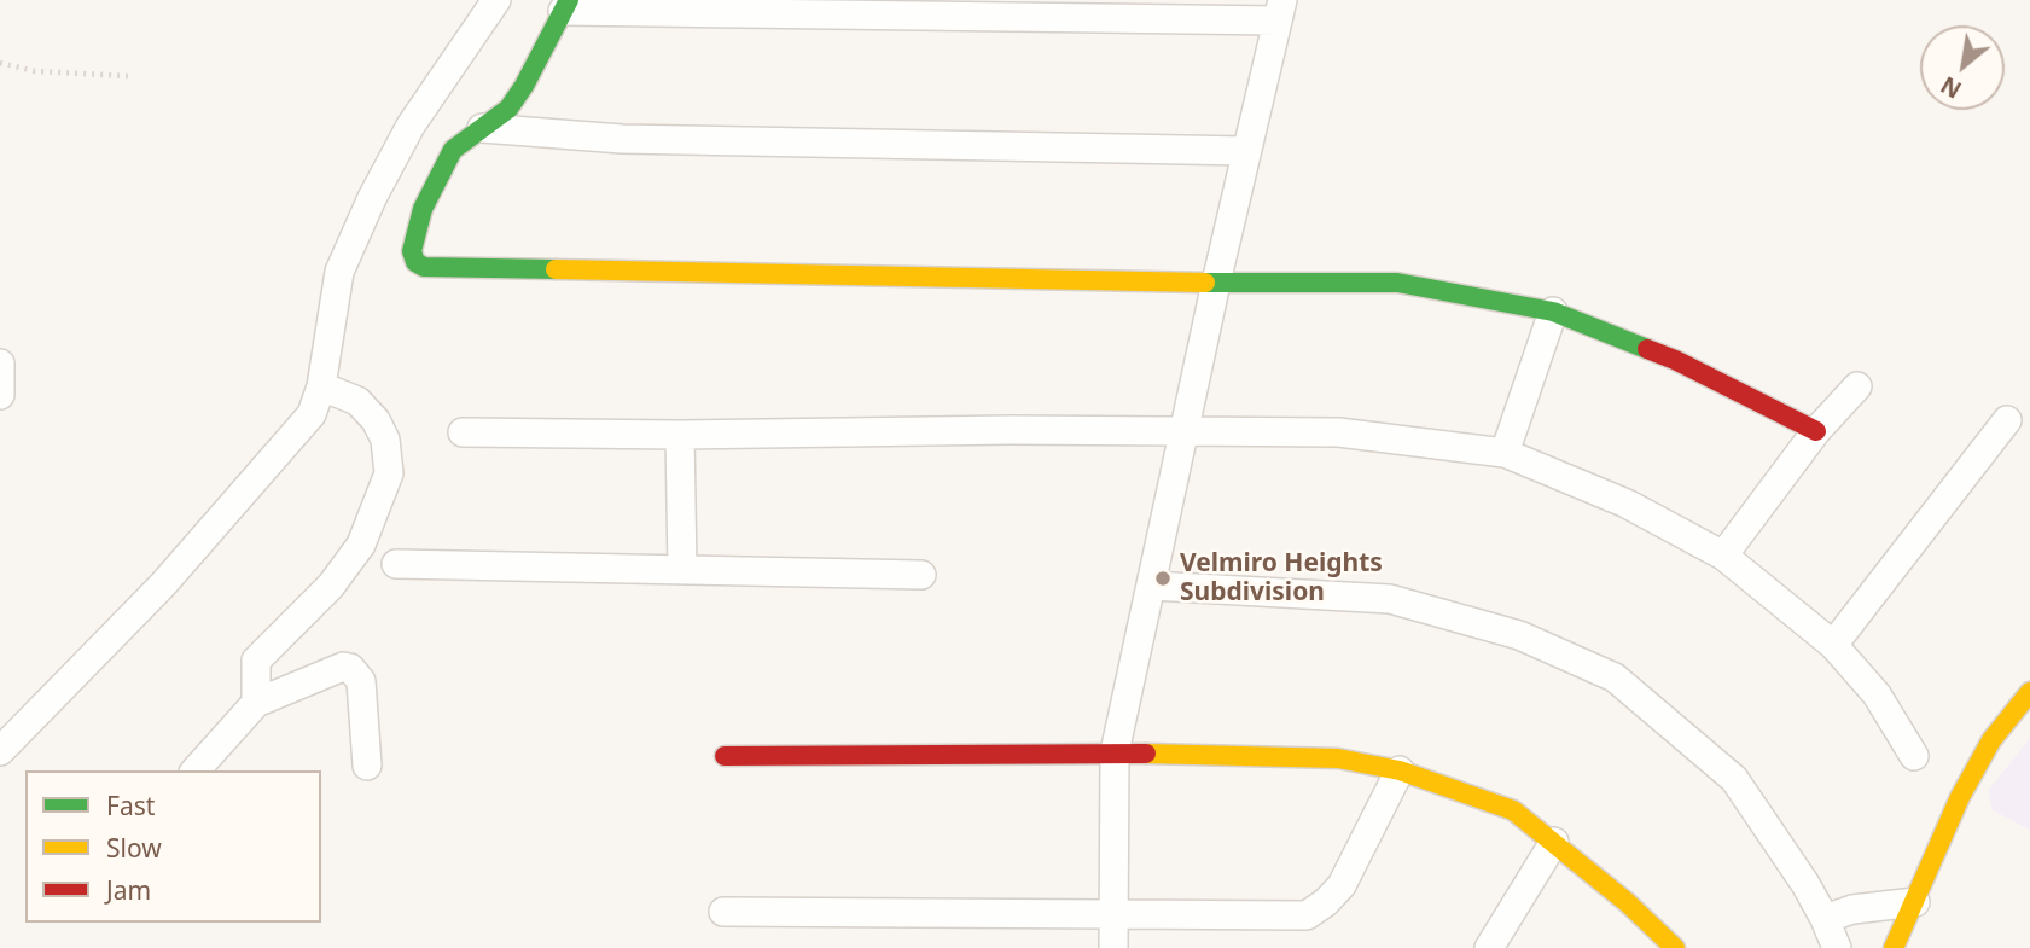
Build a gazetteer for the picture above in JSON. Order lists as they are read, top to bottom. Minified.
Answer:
{"places":["Velmiro Heights Subdivision"],"legend":["Fast","Slow","Jam"],"north":"bottom left"}
